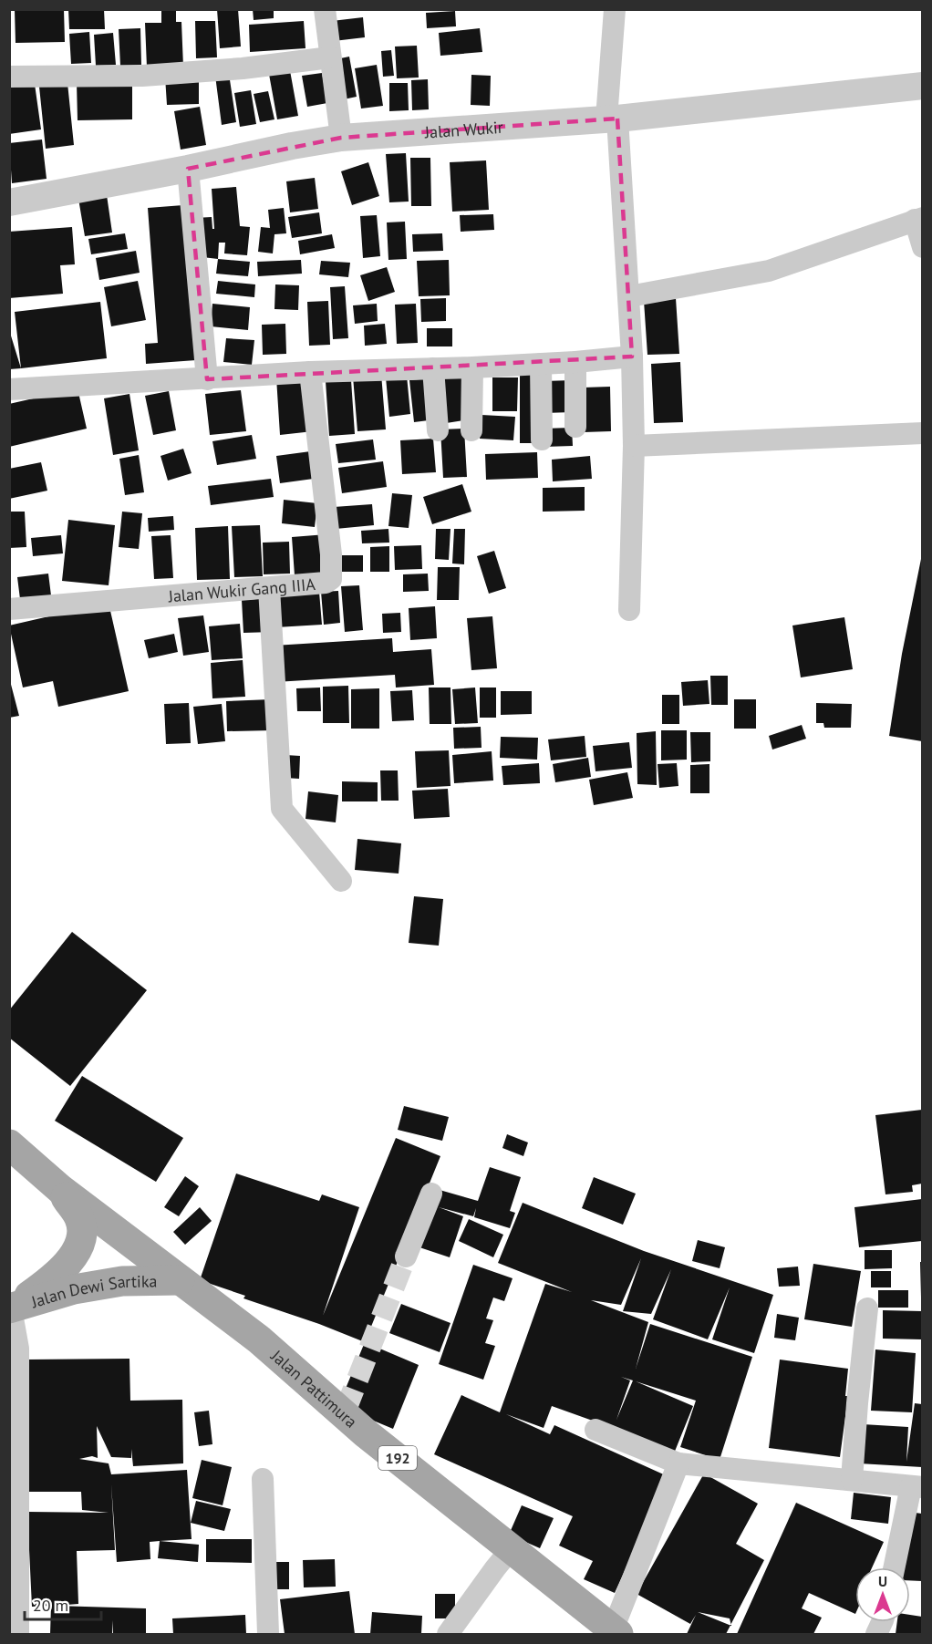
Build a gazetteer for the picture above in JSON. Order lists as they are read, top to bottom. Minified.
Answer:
{"streets":{"main road":["Jalan Dewi Sartika","Jalan Pattimura","192"],"street":["Jalan Wukir","Jalan Wukir Gang IIIA"]},"crossings":[["Jalan Dewi Sartika","Jalan Pattimura"]],"scale_bar":"20 m","north":"top"}
